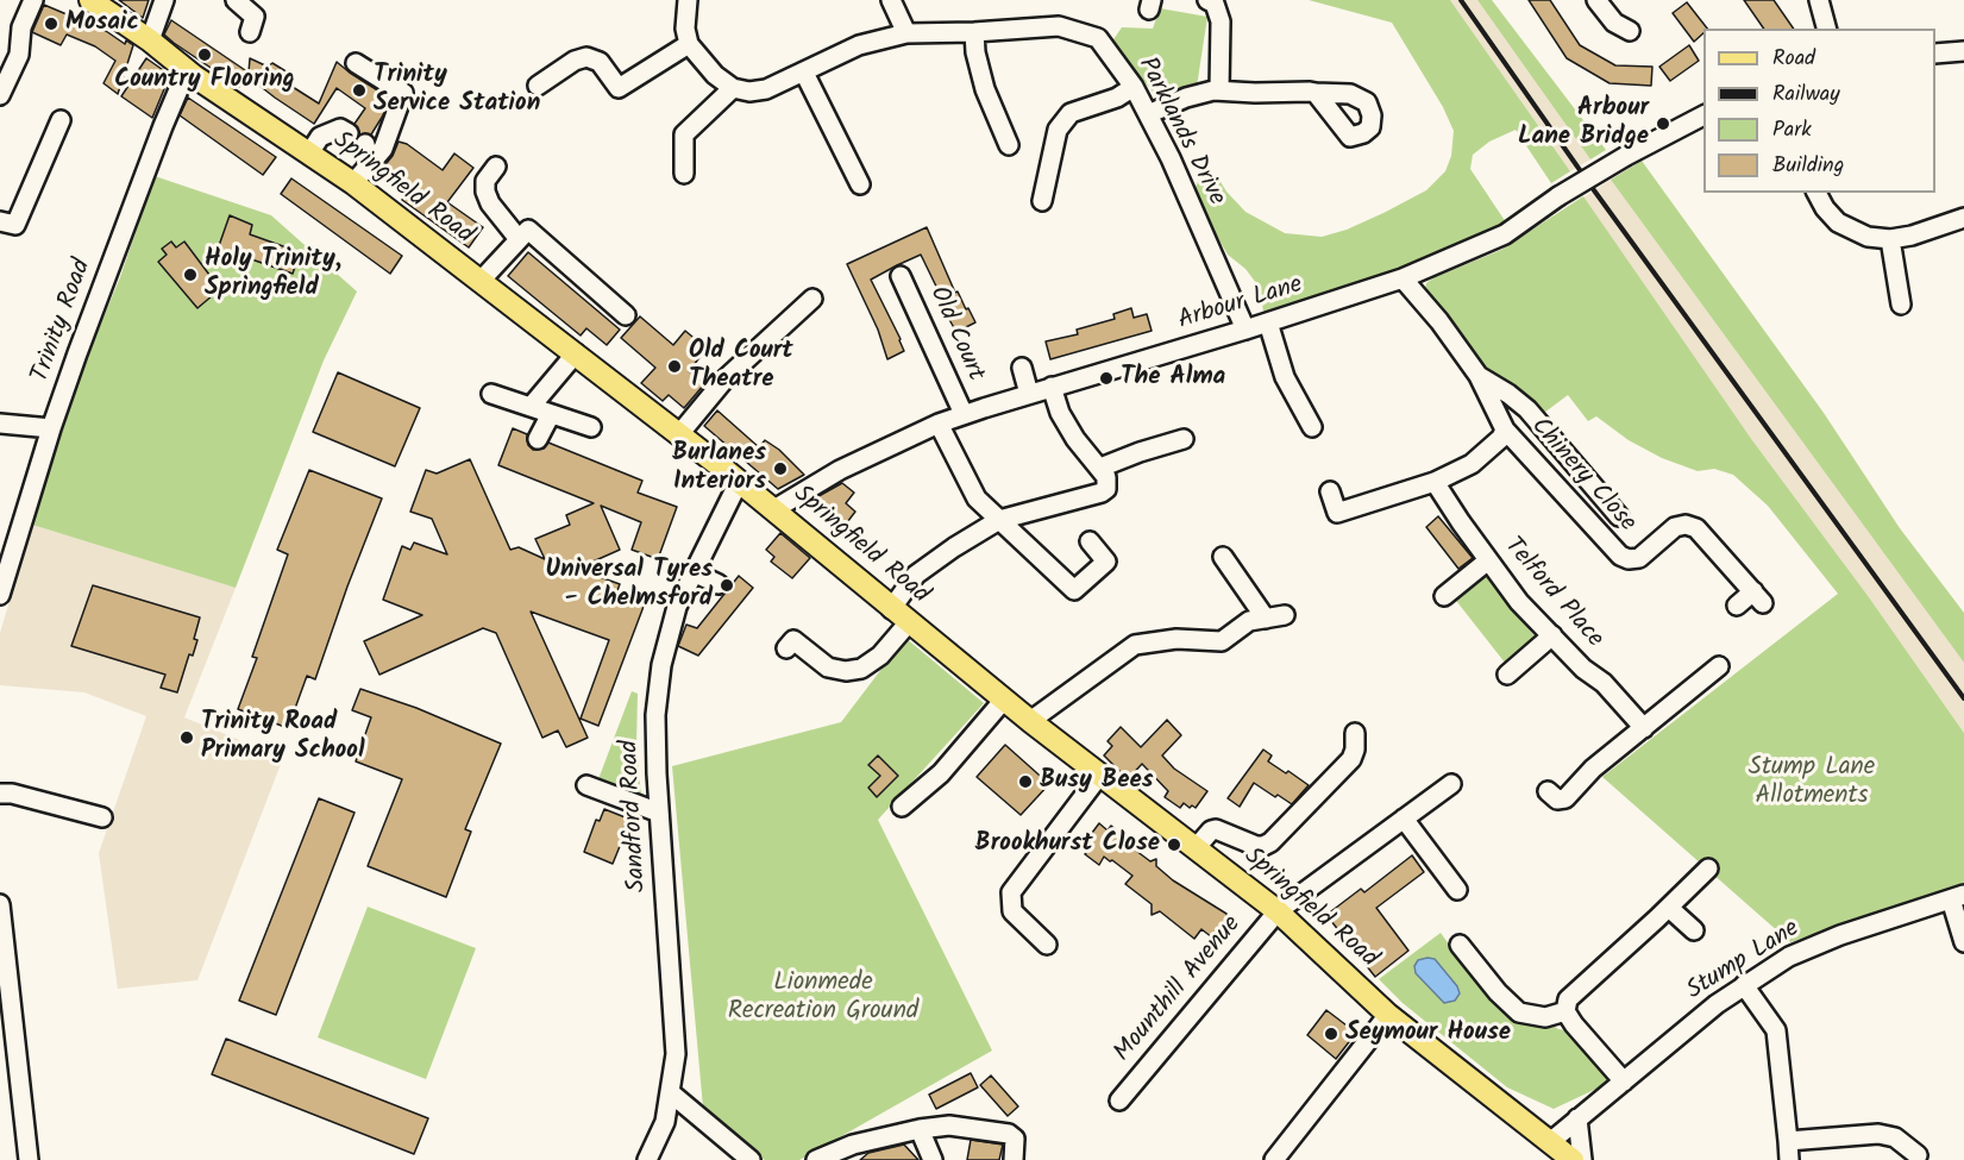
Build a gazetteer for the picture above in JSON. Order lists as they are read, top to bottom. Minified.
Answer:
{"streets":{"main road":["Springfield Road"],"street":["Parklands Drive","Arbour Lane","Trinity Road","Old Court","Chinery Close","Telford Place","Sandford Road","Stump Lane","Mounthill Avenue"]},"crossings":[["Parklands Drive","Arbour Lane"],["Springfield Road","Arbour Lane"],["Springfield Road","Trinity Road"],["Springfield Road","Sandford Road"],["Springfield Road","Stump Lane"],["Springfield Road","Mounthill Avenue"],["Arbour Lane","Old Court"]],"parks":["Stump Lane Allotments","Lionmede Recreation Ground"],"places":["Mosaic","Country Flooring","Trinity Service Station","Arbour Lane Bridge","Holy Trinity, Springfield","Old Court Theatre","The Alma","Burlanes Interiors","Universal Tyres - Chelmsford","Trinity Road Primary School","Busy Bees","Brookhurst Close","Seymour House"],"legend":["Road","Railway","Park","Building"]}
